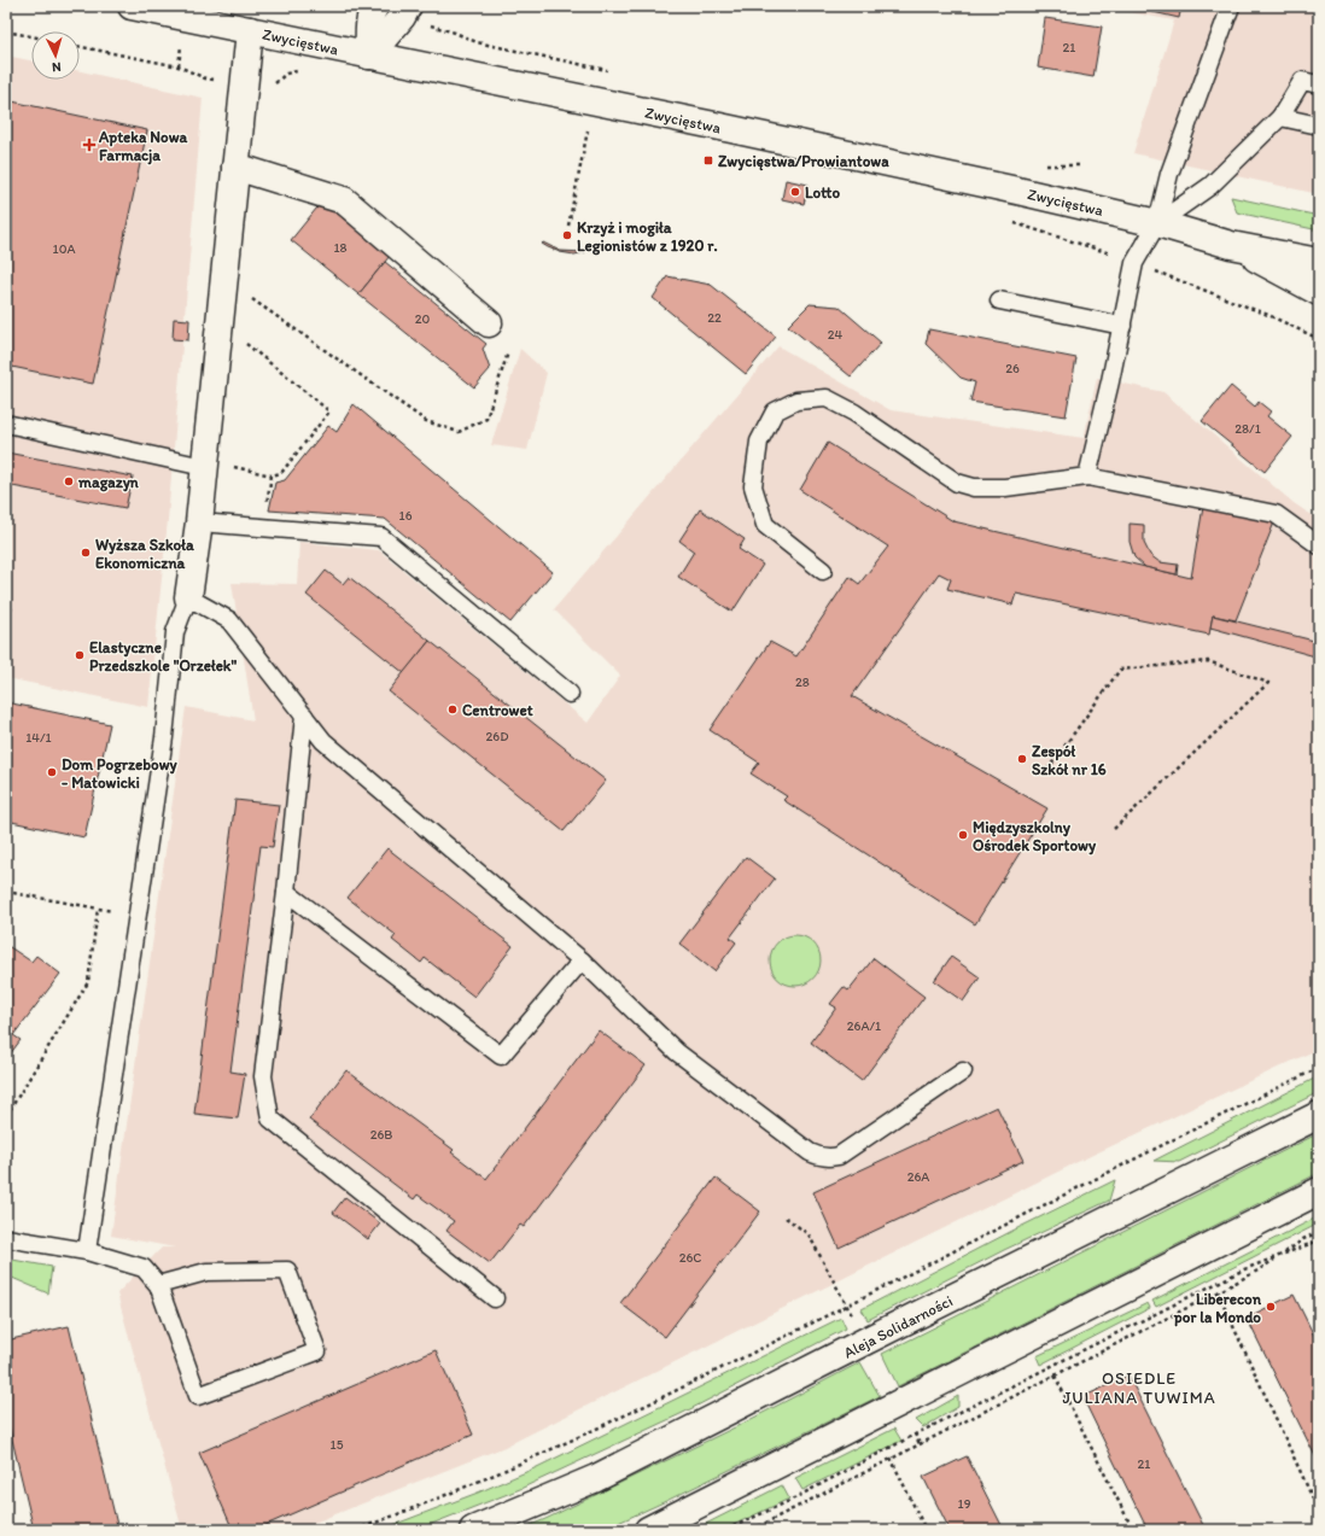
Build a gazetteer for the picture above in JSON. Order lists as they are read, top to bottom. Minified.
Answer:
{"streets":{"street":["Zwycięstwa","Aleja Solidarności"]},"districts":["OSIEDLE JULIANA TUWIMA"],"places":{"health":["Apteka Nowa Farmacja"],"transit":["Zwycięstwa/Prowiantowa"],"other":["Lotto","Krzyż i mogiła Legionistów z 1920 r.","magazyn","Wyższa Szkoła Ekonomiczna","Elastyczne Przedszkole \"Orzełek\"","Centrowet","Zespół Szkół nr 16","Dom Pogrzebowy - Matowicki","Międzyszkolny Ośrodek Sportowy","Liberecon por la Mondo"]},"house_numbers":["21","18","10A","22","20","24","26","28/1","16","28","26D","14/1","26A/1","26B","26A","26C","15","21","19"],"north":"bottom"}
